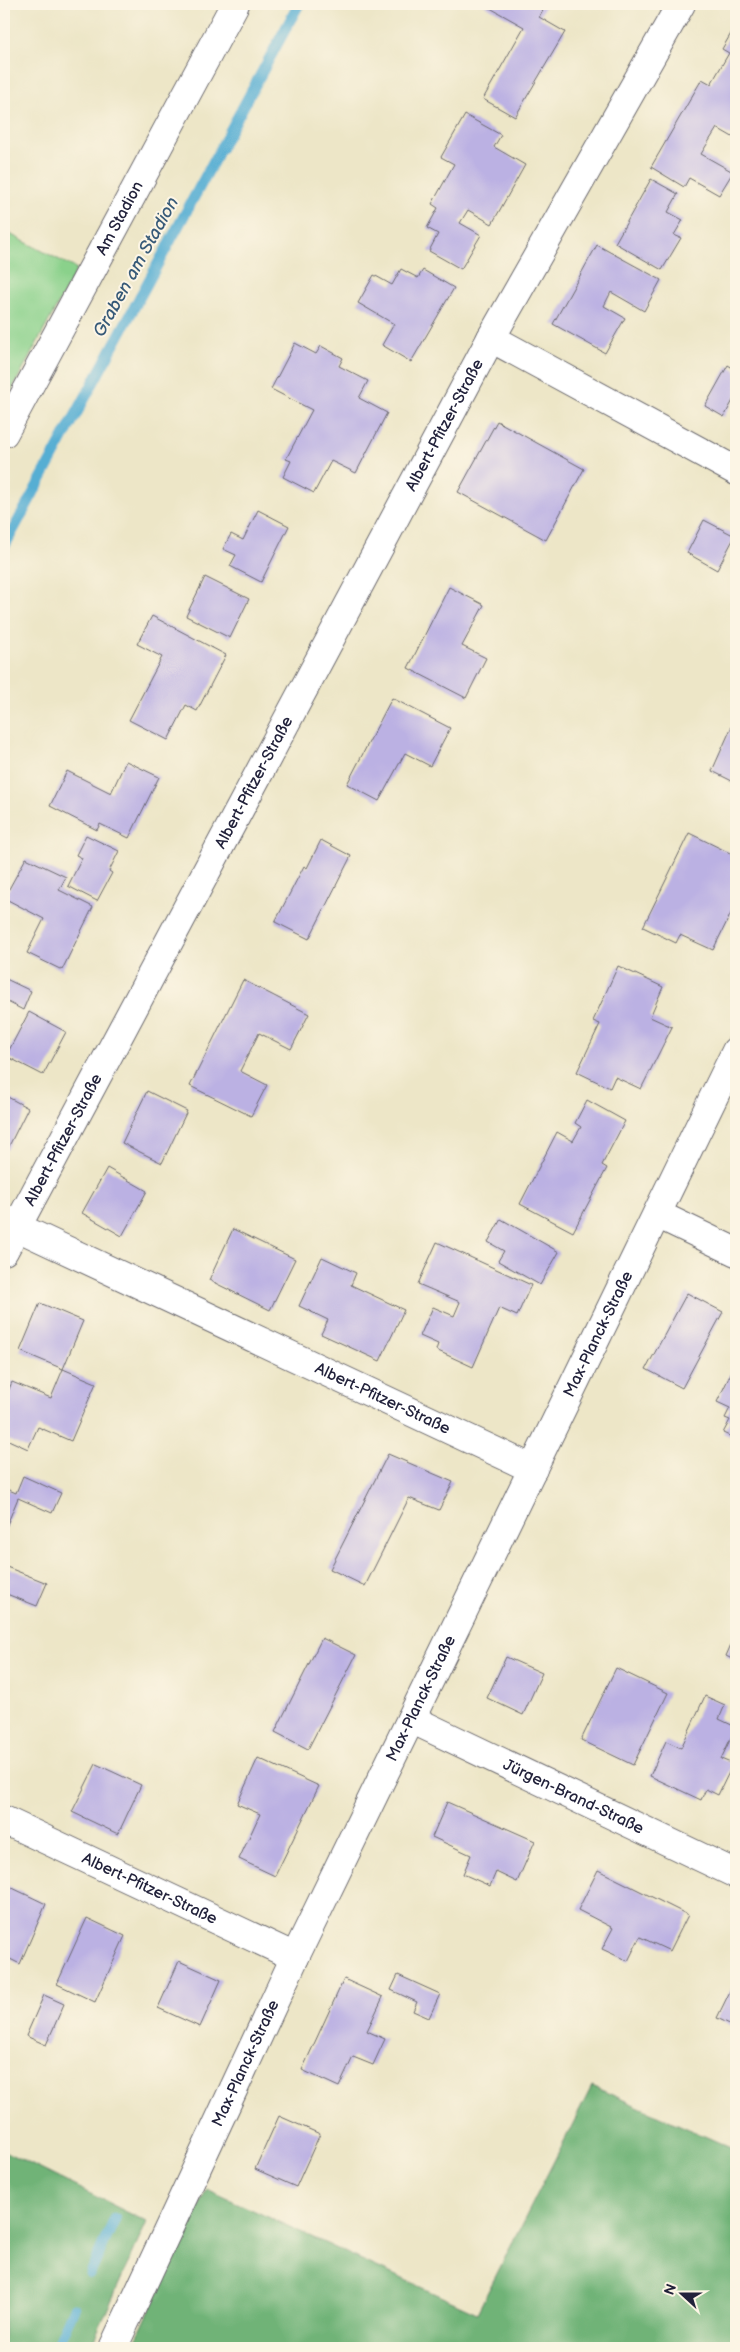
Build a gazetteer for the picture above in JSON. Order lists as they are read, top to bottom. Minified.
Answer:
{"streets":{"street":["Am Stadion","Albert-Pfitzer-Straße","Max-Planck-Straße","Jürgen-Brand-Straße"]},"crossings":[["Albert-Pfitzer-Straße","Max-Planck-Straße"],["Max-Planck-Straße","Jürgen-Brand-Straße"]],"water":["Graben am Stadion"],"north":"left"}
